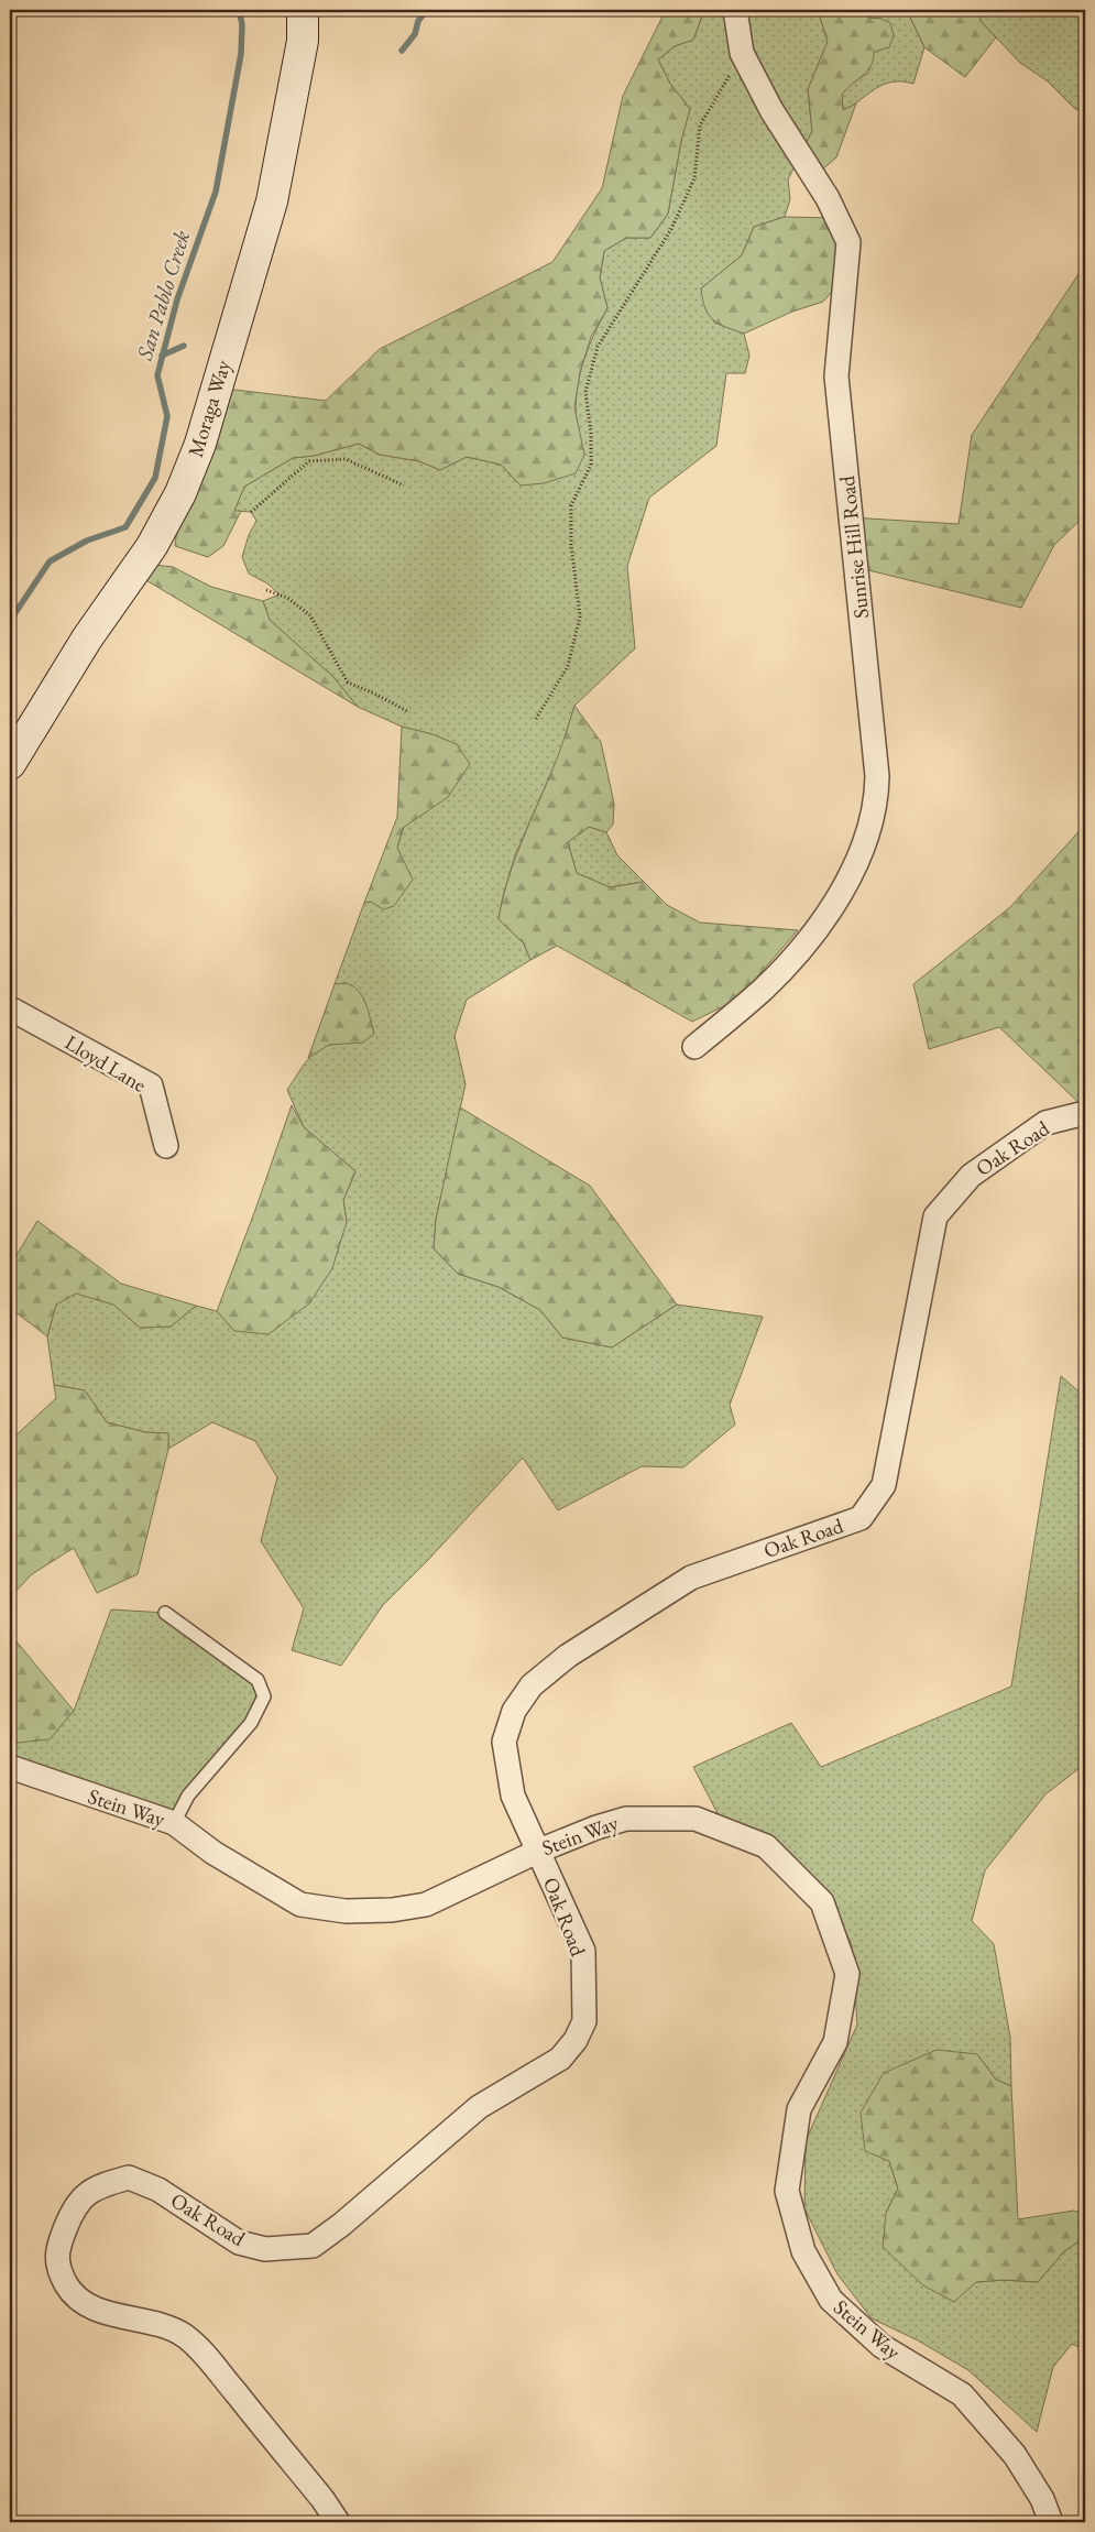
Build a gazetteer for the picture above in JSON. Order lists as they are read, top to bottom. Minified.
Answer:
{"streets":{"main road":["Moraga Way"],"street":["Sunrise Hill Road","Lloyd Lane","Oak Road","Stein Way"]},"crossings":[["Oak Road","Stein Way"]],"water":["San Pablo Creek"]}
